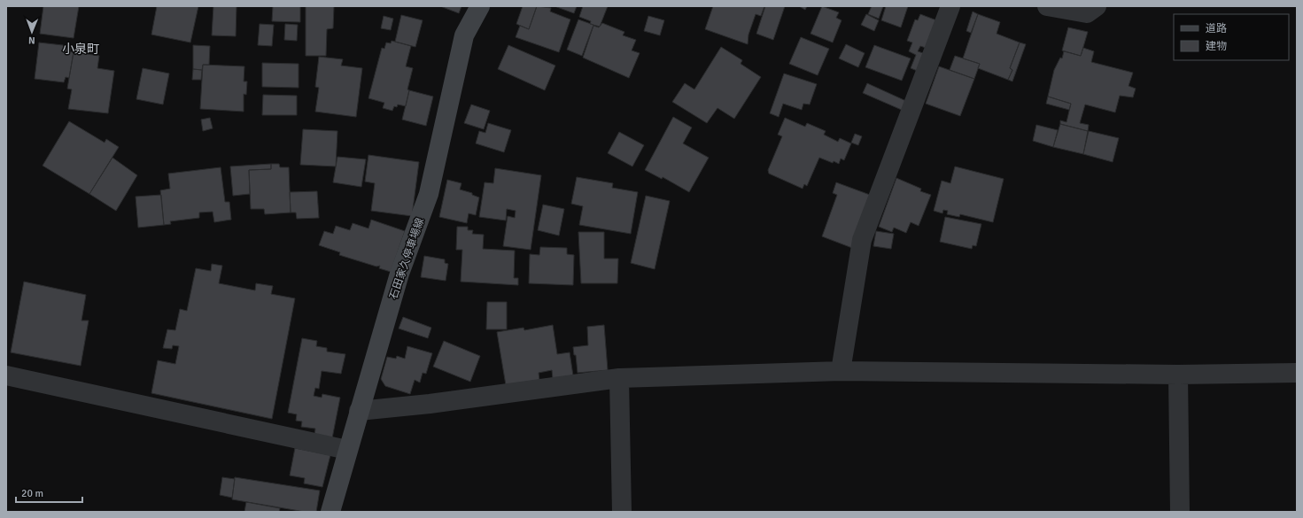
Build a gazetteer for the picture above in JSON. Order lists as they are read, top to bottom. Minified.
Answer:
{"streets":{"main road":["石田家久停車場線"]},"districts":["小泉町"],"legend":["道路","建物"],"scale_bar":"20 m","north":"bottom"}
